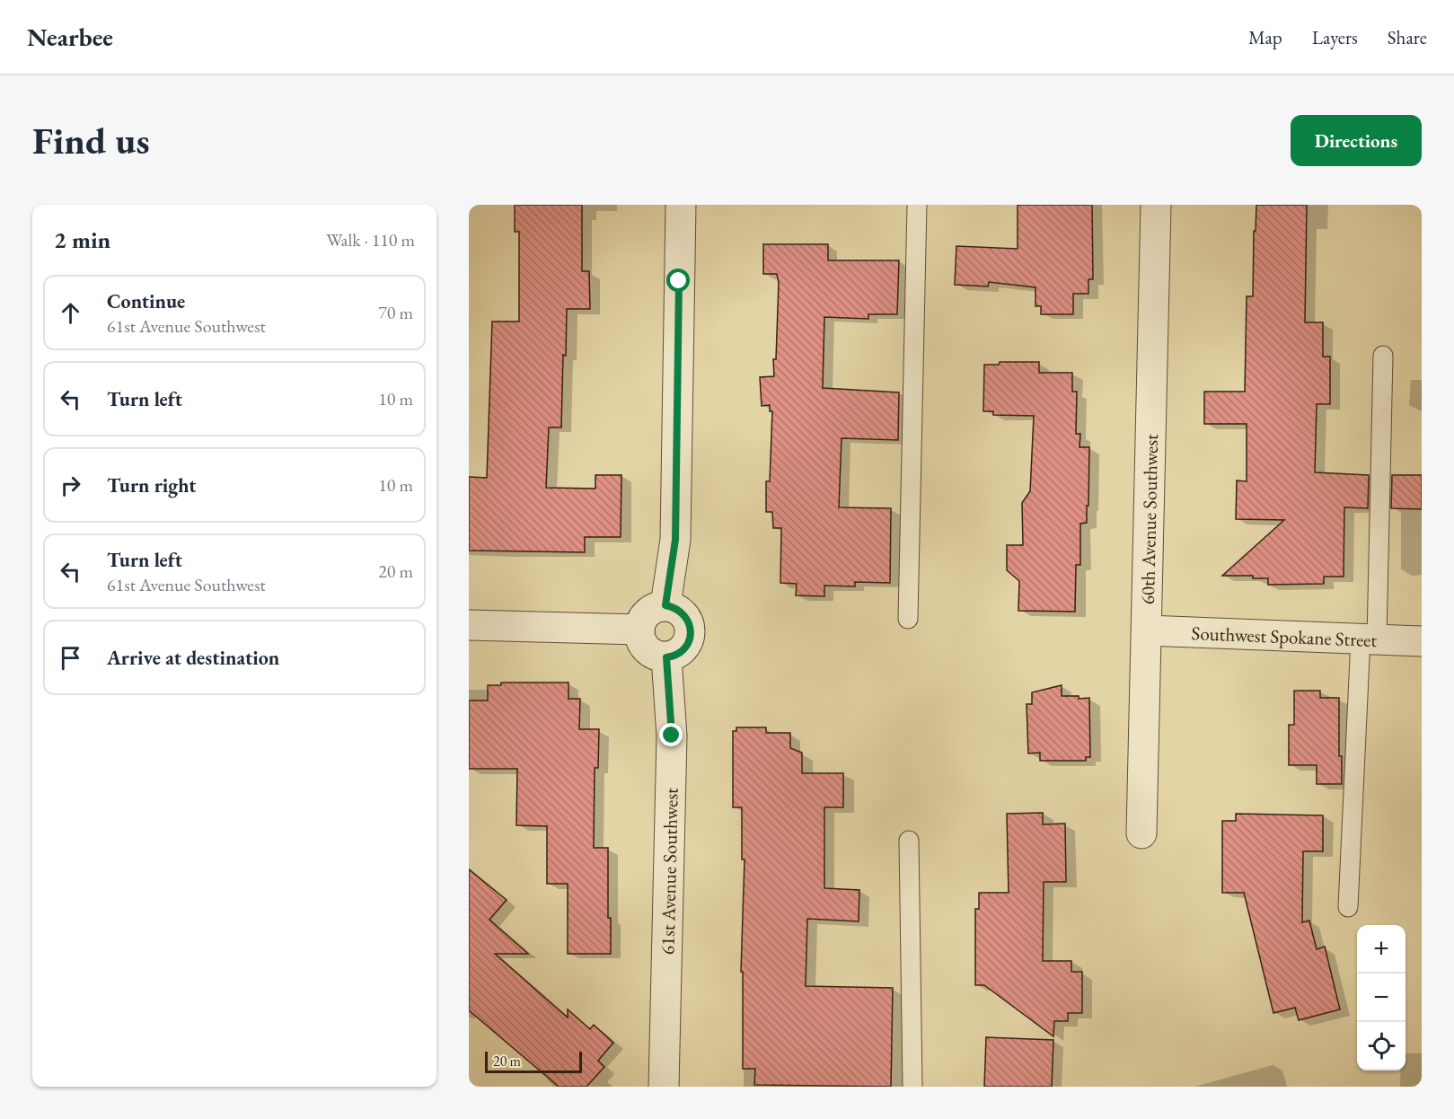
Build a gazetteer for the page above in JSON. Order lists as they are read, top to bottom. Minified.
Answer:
{"streets":{"street":["60th Avenue Southwest","Southwest Spokane Street","61st Avenue Southwest"]},"crossings":[["60th Avenue Southwest","Southwest Spokane Street"]],"scale_bar":"20 m","page":{"header":"Nearbee","nav":["Map","Layers","Share"],"buttons":"Directions","title":"Find us","heading":["2 min","Walk · 110 m"],"list":[["Continue","61st Avenue Southwest","70 m"],["Turn left","10 m"],["Turn right","10 m"],["Turn left","61st Avenue Southwest","20 m"],"Arrive at destination"],"map_buttons":["+","−"],"scale":"20 m"}}
